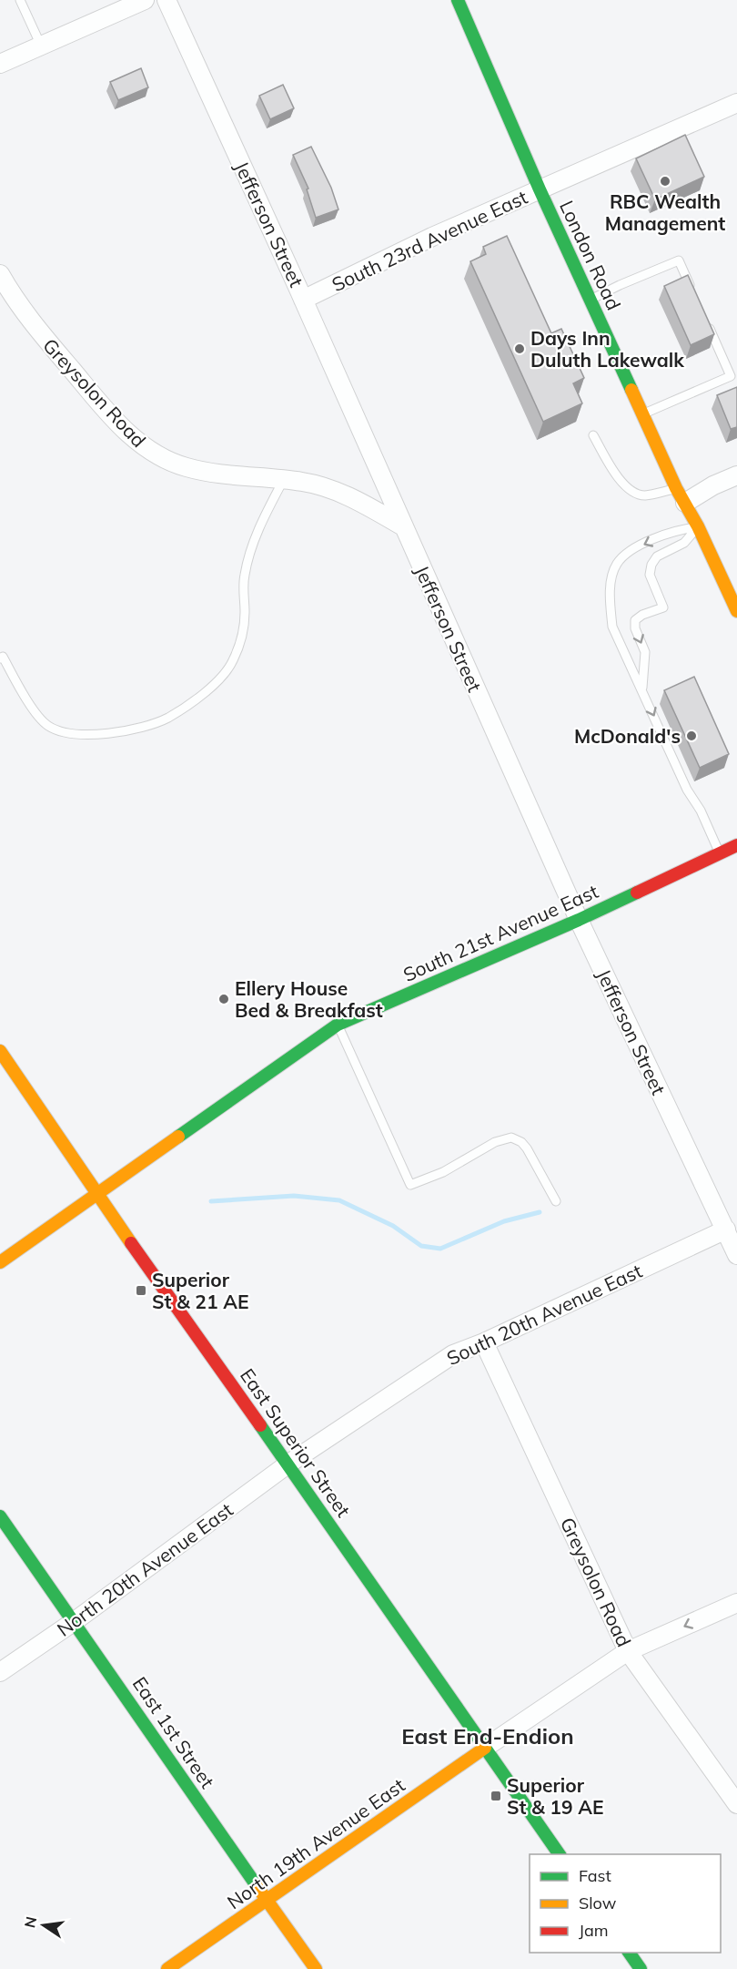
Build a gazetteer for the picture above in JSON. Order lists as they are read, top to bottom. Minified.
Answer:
{"streets":{"street":["Jefferson Street","South 23rd Avenue East","London Road","Greysolon Road","South 21st Avenue East","South 20th Avenue East","East Superior Street","North 20th Avenue East","East 1st Street","North 19th Avenue East"]},"crossings":[["Jefferson Street","South 23rd Avenue East"],["Jefferson Street","Greysolon Road"],["Jefferson Street","South 21st Avenue East"],["Jefferson Street","South 20th Avenue East"],["South 23rd Avenue East","London Road"],["Greysolon Road","South 20th Avenue East"],["South 21st Avenue East","East Superior Street"],["South 20th Avenue East","East Superior Street"],["South 20th Avenue East","North 20th Avenue East"],["East Superior Street","North 20th Avenue East"],["East Superior Street","North 19th Avenue East"],["North 20th Avenue East","East 1st Street"],["East 1st Street","North 19th Avenue East"]],"districts":["East End-Endion"],"places":{"other":["RBC Wealth Management","Days Inn Duluth Lakewalk","McDonald's","Ellery House Bed & Breakfast"],"transit":["Superior St & 21 AE","Superior St & 19 AE"]},"legend":["Fast","Slow","Jam"],"north":"left"}
